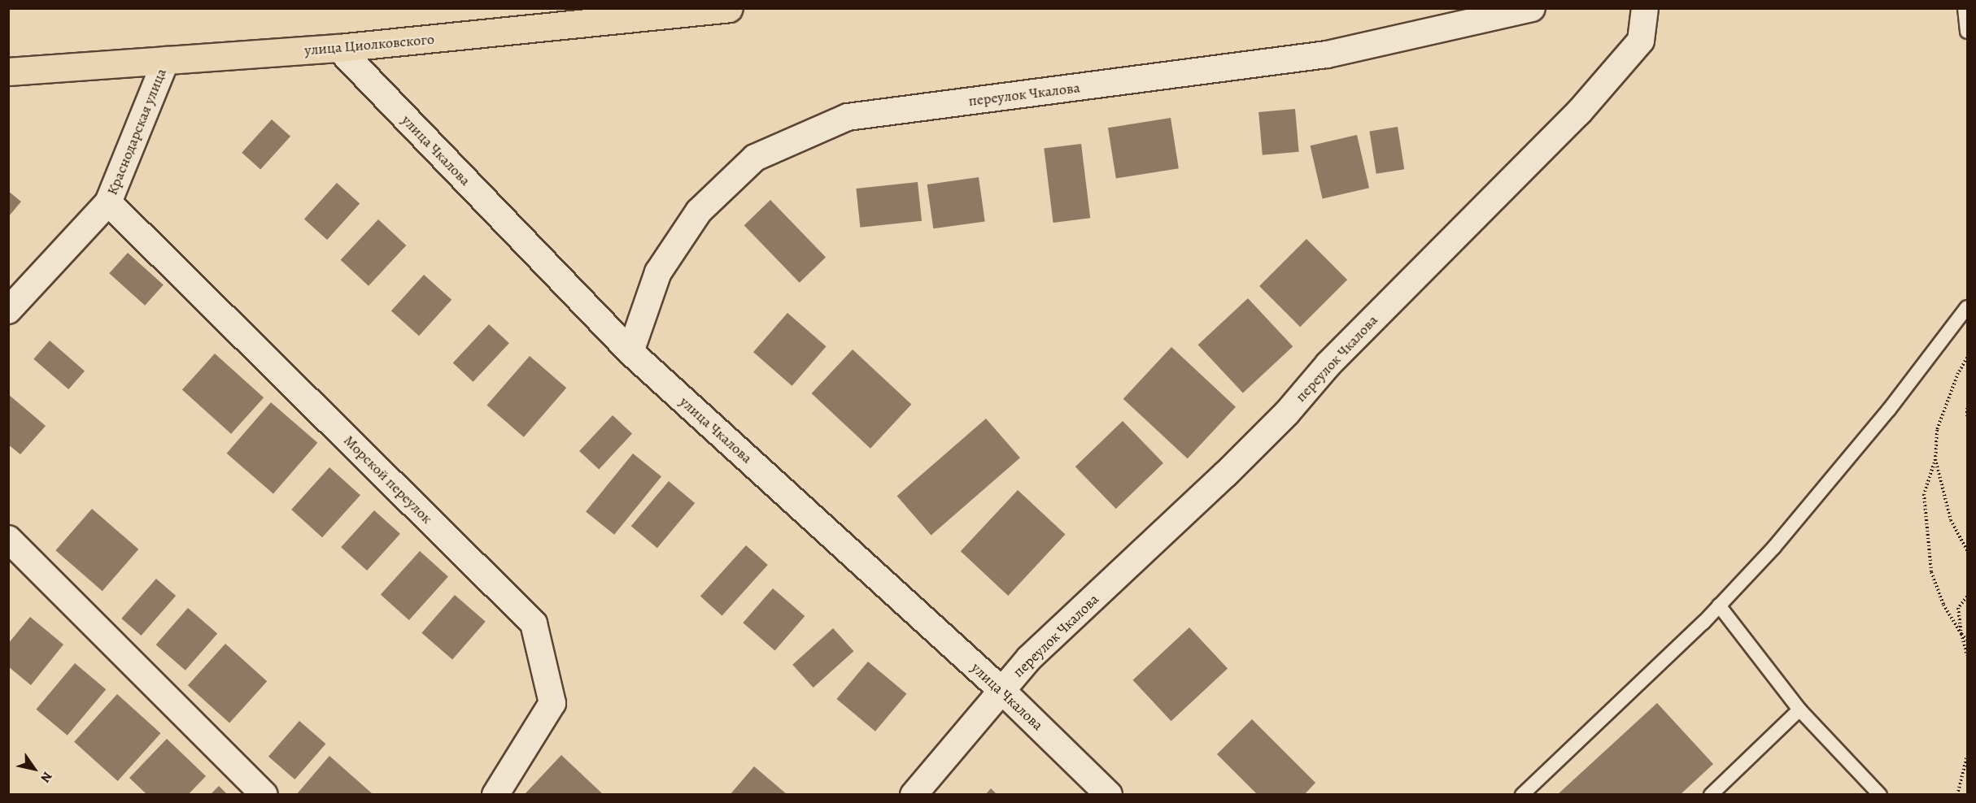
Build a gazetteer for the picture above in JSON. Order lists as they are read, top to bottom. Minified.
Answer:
{"streets":{"main road":["улица Циолковского"],"street":["переулок Чкалова","Краснодарская улица","улица Чкалова","Морской переулок"]},"crossings":[["улица Циолковского","Краснодарская улица"],["улица Циолковского","улица Чкалова"],["переулок Чкалова","улица Чкалова"],["Краснодарская улица","Морской переулок"]],"north":"bottom right"}
